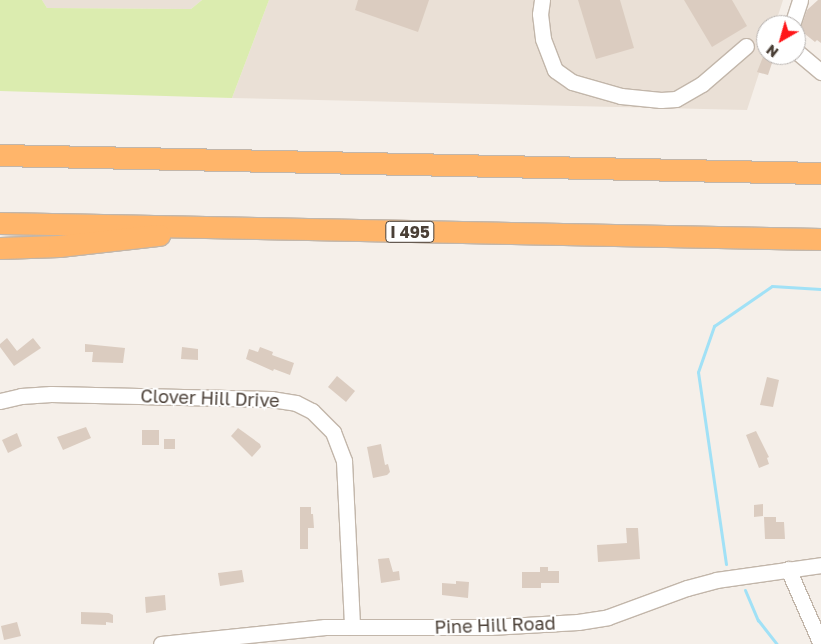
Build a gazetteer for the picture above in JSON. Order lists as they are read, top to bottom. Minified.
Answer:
{"streets":{"highway":["I 495"],"street":["Clover Hill Drive","Pine Hill Road"]},"crossings":[["Clover Hill Drive","Pine Hill Road"]],"north":"bottom left"}
